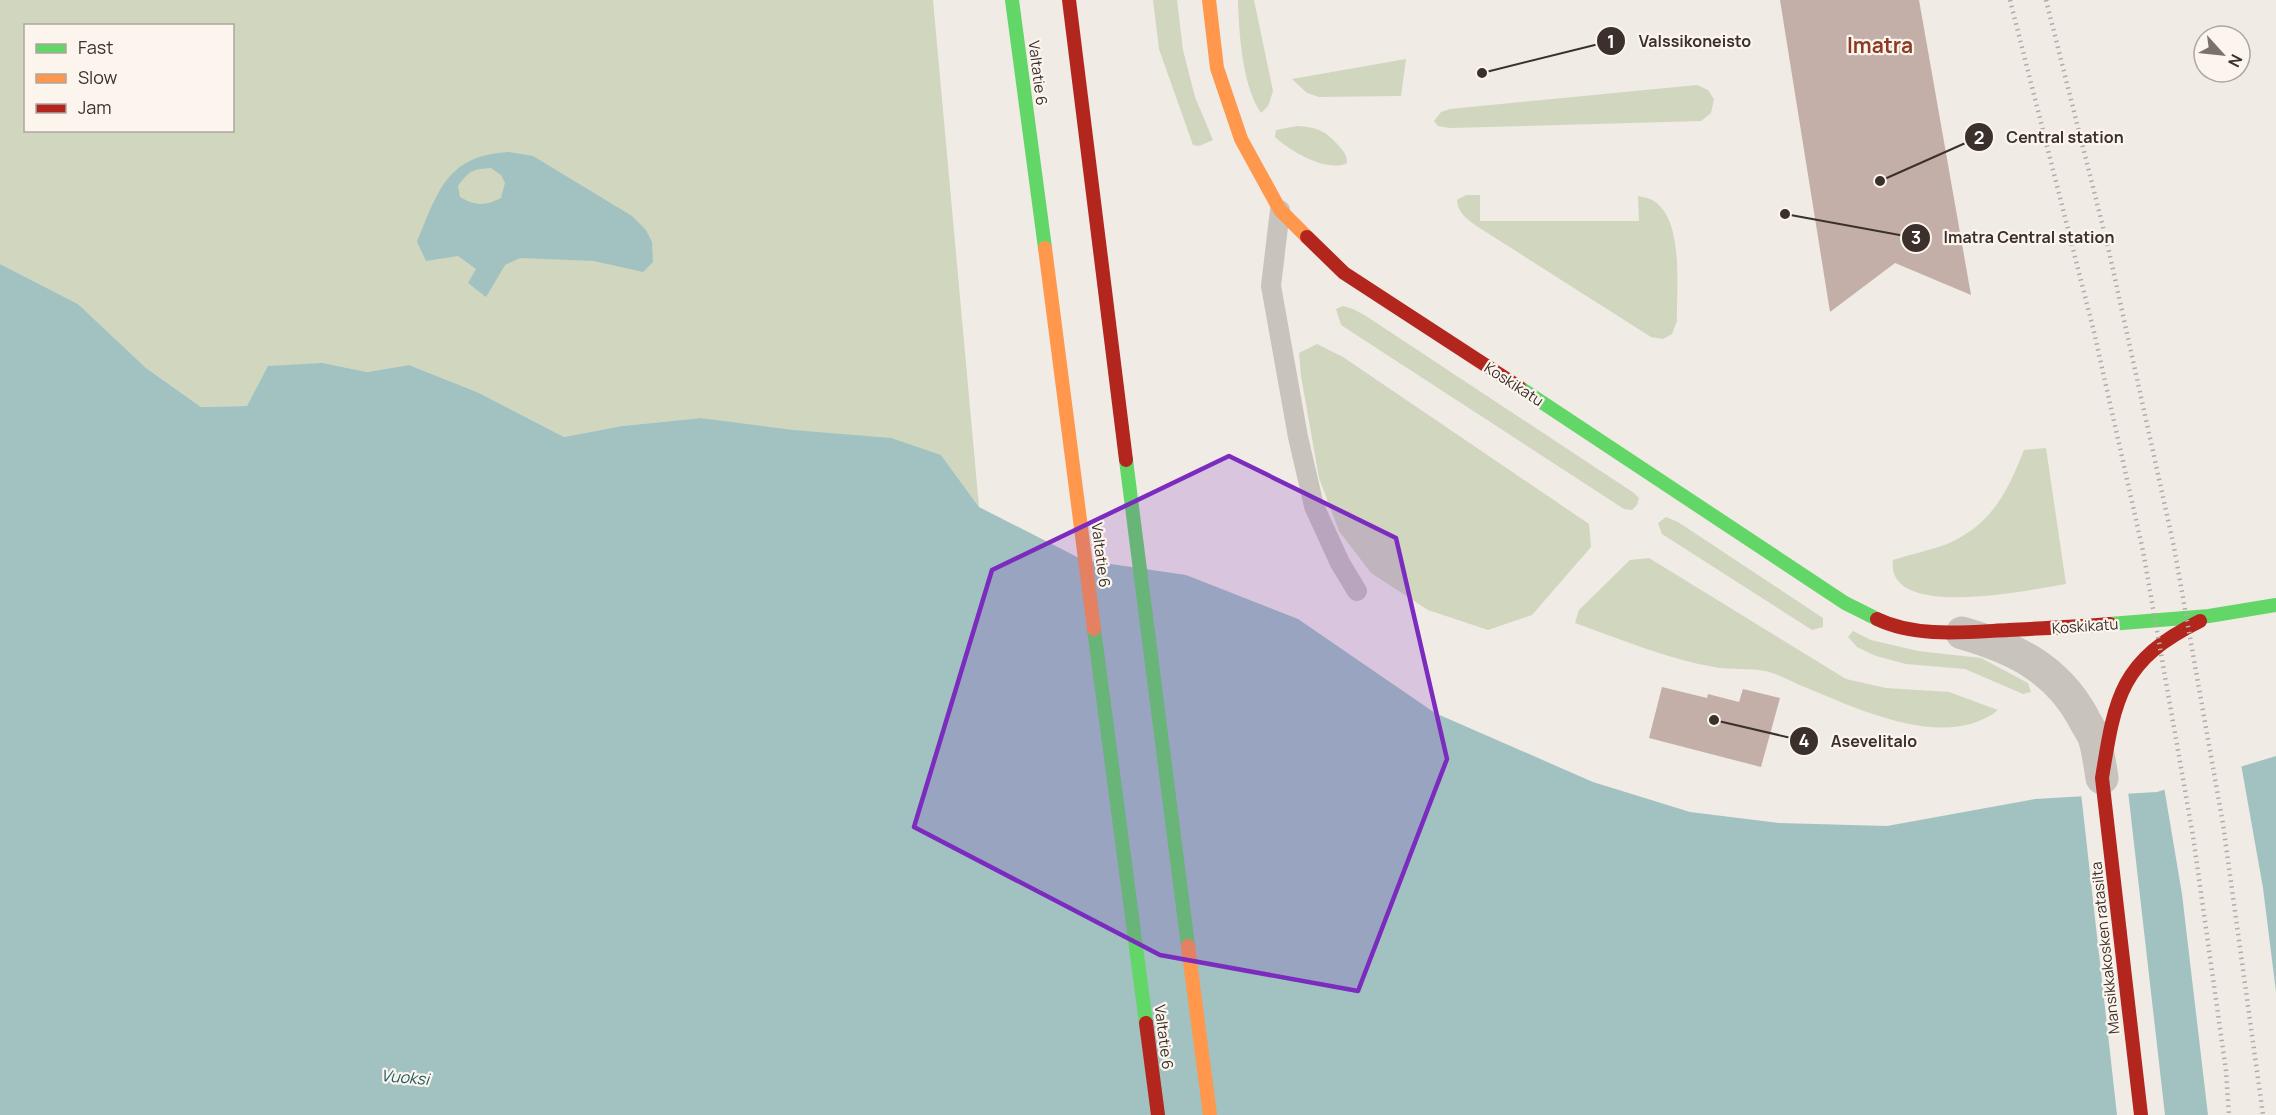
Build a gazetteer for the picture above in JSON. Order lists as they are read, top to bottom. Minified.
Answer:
{"streets":{"main road":["Valtatie 6","Koskikatu","Mansikkakosken ratasilta"]},"crossings":[["Koskikatu","Mansikkakosken ratasilta"]],"districts":["Imatra"],"water":["Vuoksi"],"places":["Valssikoneisto","Central station","Imatra Central station","Asevelitalo"],"legend":["Fast","Slow","Jam"],"north":"bottom right"}
